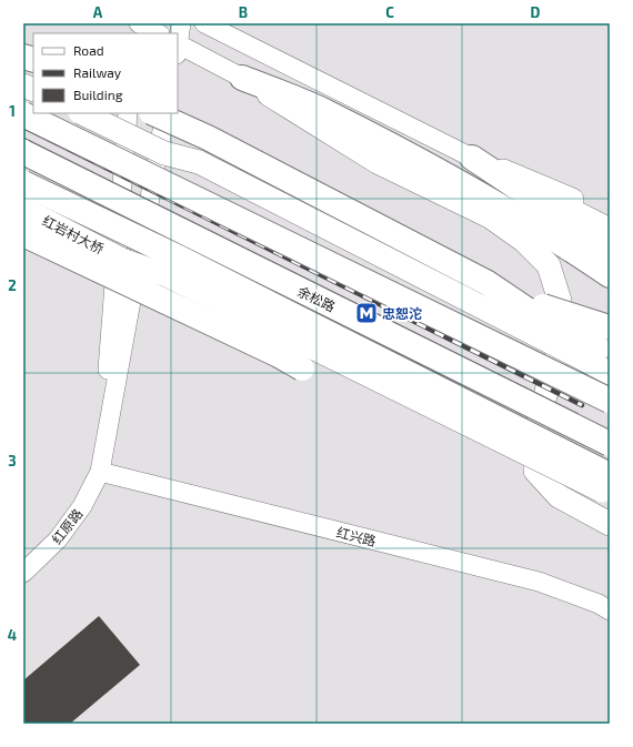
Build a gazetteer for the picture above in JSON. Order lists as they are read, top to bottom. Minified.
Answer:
{"streets":{"highway":["余松路"],"main road":["红岩村大桥"],"street":["红原路","红兴路"]},"crossings":[["红原路","红兴路"]],"places":{"metro station":["忠恕沱"]},"legend":["Road","Railway","Building"],"grid":{"columns":["A","B","C","D"],"rows":["1","2","3","4"]}}
